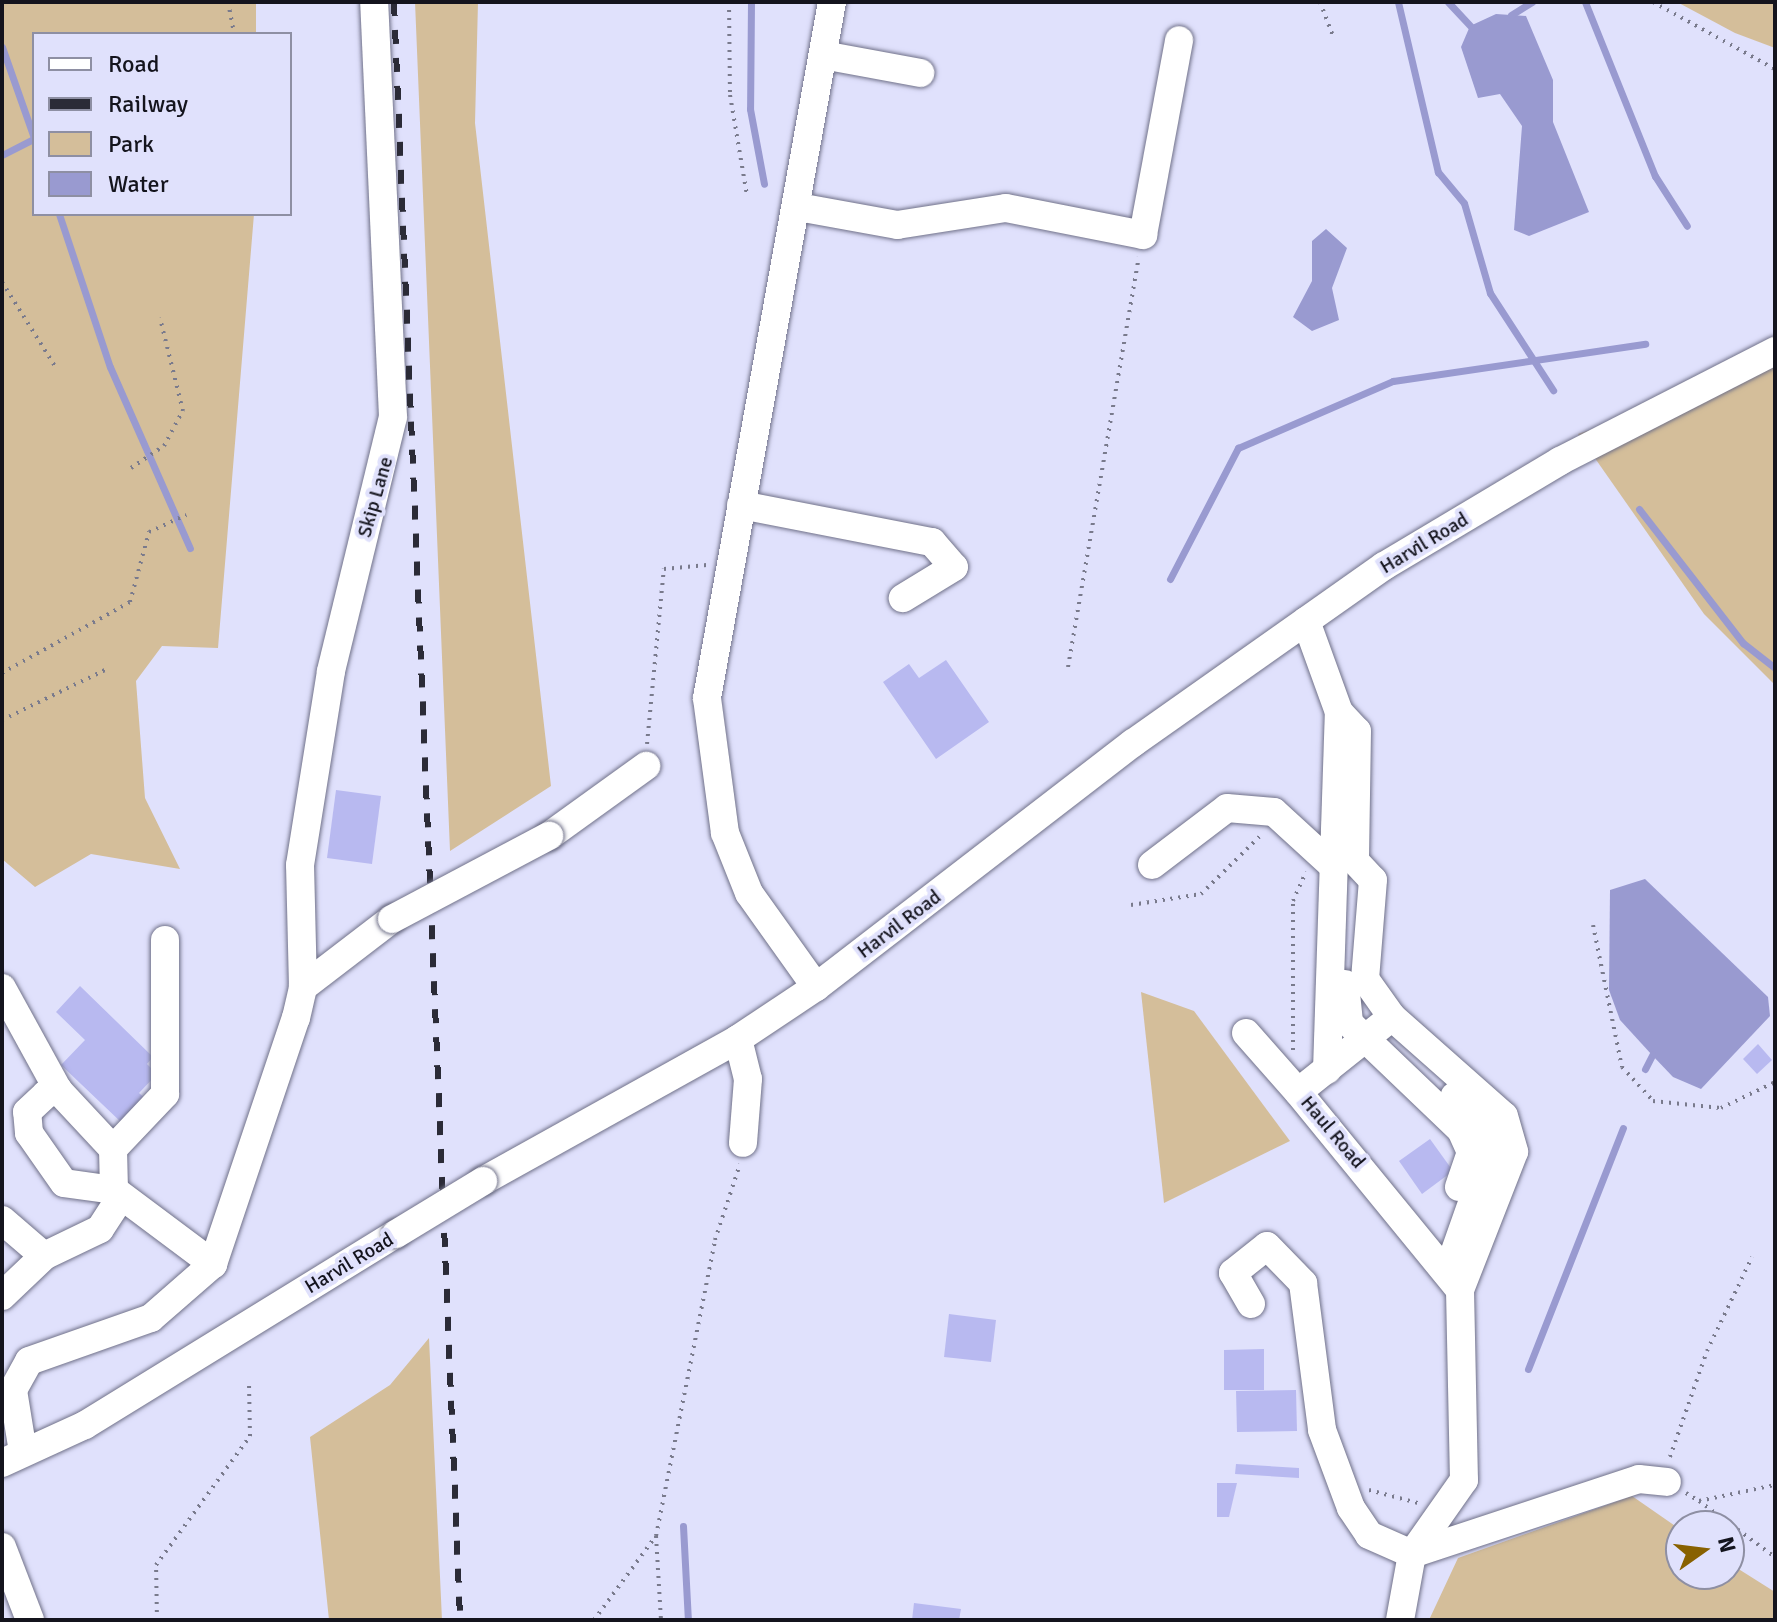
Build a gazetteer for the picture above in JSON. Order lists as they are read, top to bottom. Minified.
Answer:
{"streets":{"street":["Skip Lane","Harvil Road","Haul Road"]},"legend":["Road","Railway","Park","Water"],"north":"right"}
